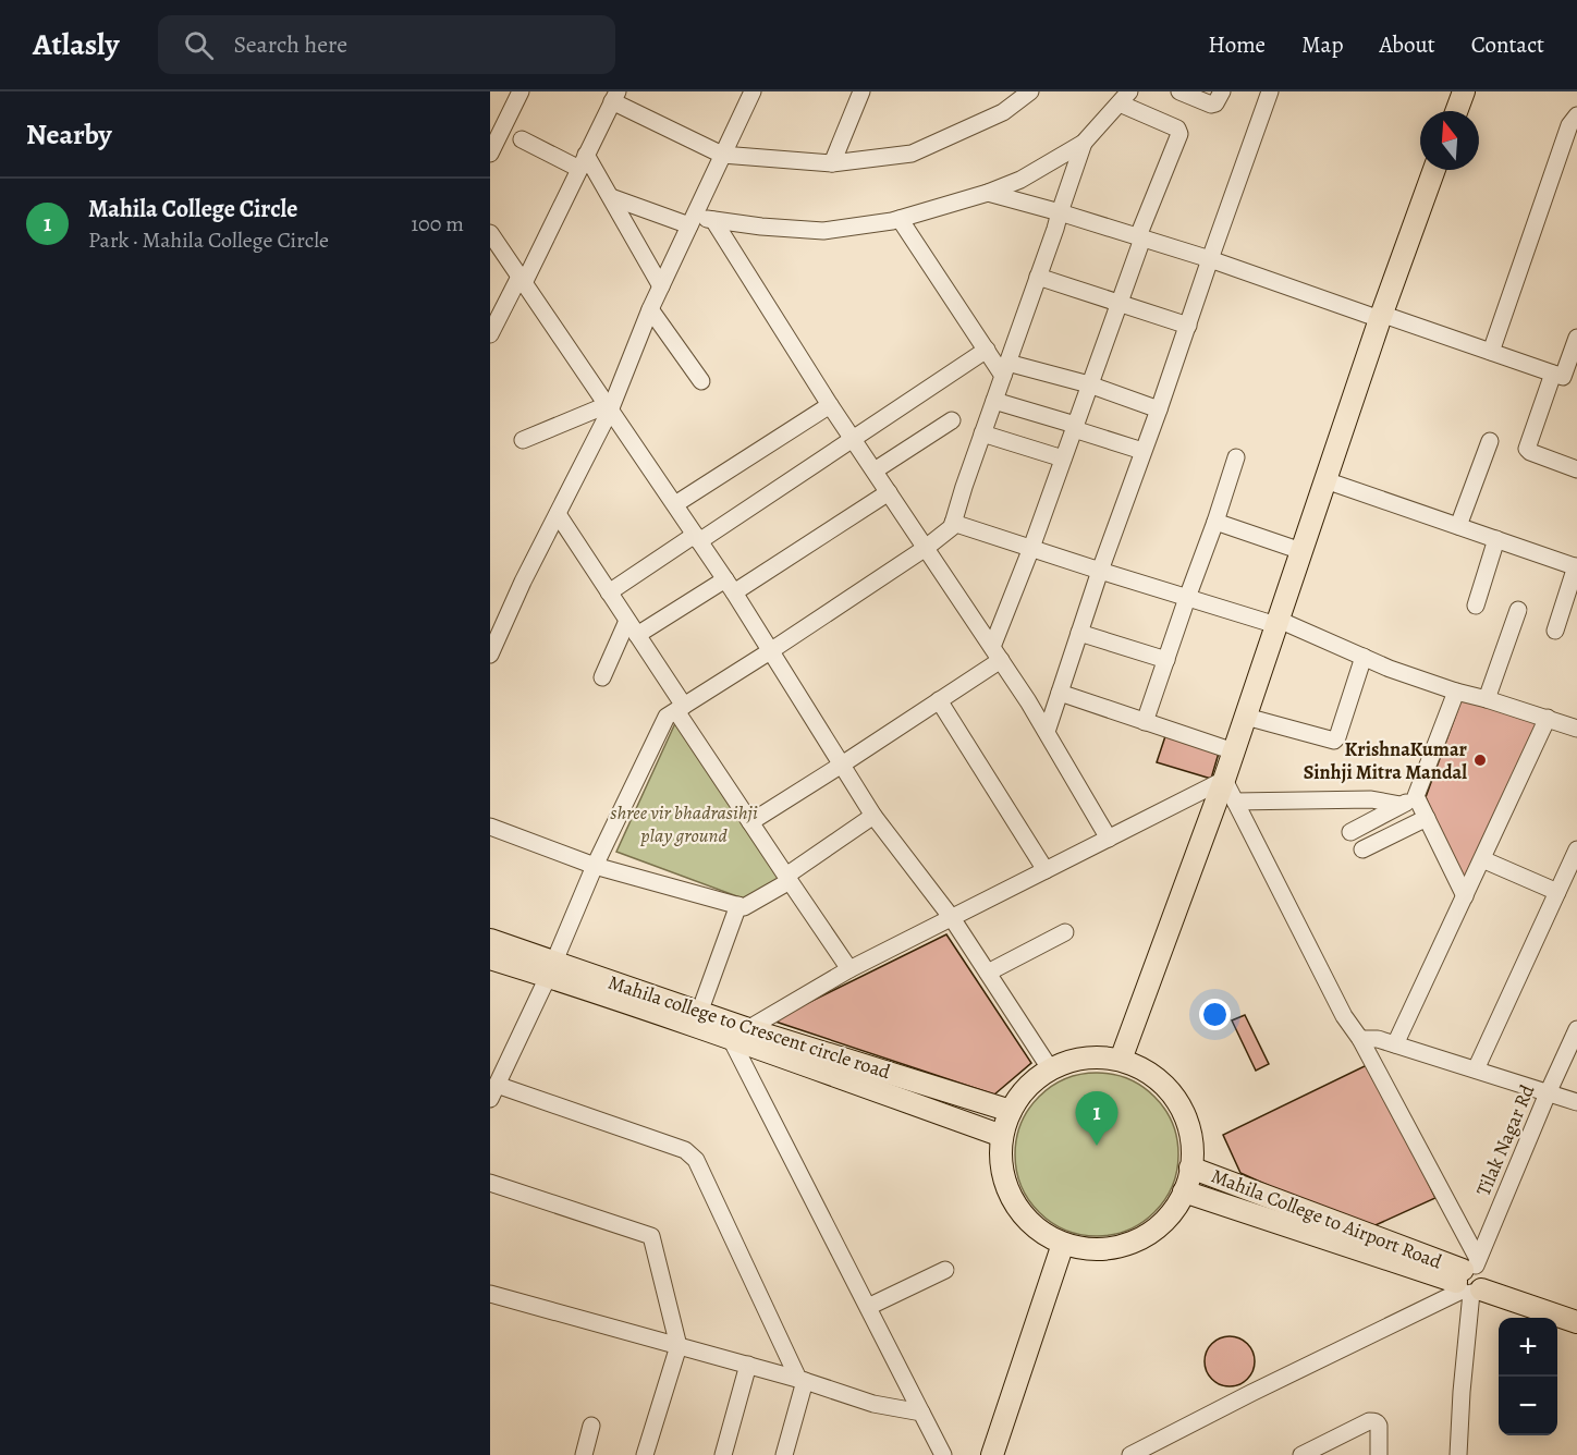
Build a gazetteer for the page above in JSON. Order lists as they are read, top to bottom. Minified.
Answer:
{"streets":{"main road":["Mahila college to Crescent circle road","Mahila College to Airport Road"],"street":["Tilak Nagar Rd"]},"crossings":[["Mahila college to Crescent circle road","Mahila College to Airport Road"],["Tilak Nagar Rd","Mahila College to Airport Road"]],"parks":["shree vir bhadrasihji play ground"],"places":["KrishnaKumar Sinhji Mitra Mandal"],"north":"top","page":{"header":"Atlasly","search":"Search here","nav":["Home","Map","About","Contact"],"heading":"Nearby","list":[{"mark":"1","name":"Mahila College Circle","note":"Park · Mahila College Circle","value":"100 m"}],"pins":"1","map_buttons":["+","−"]}}
